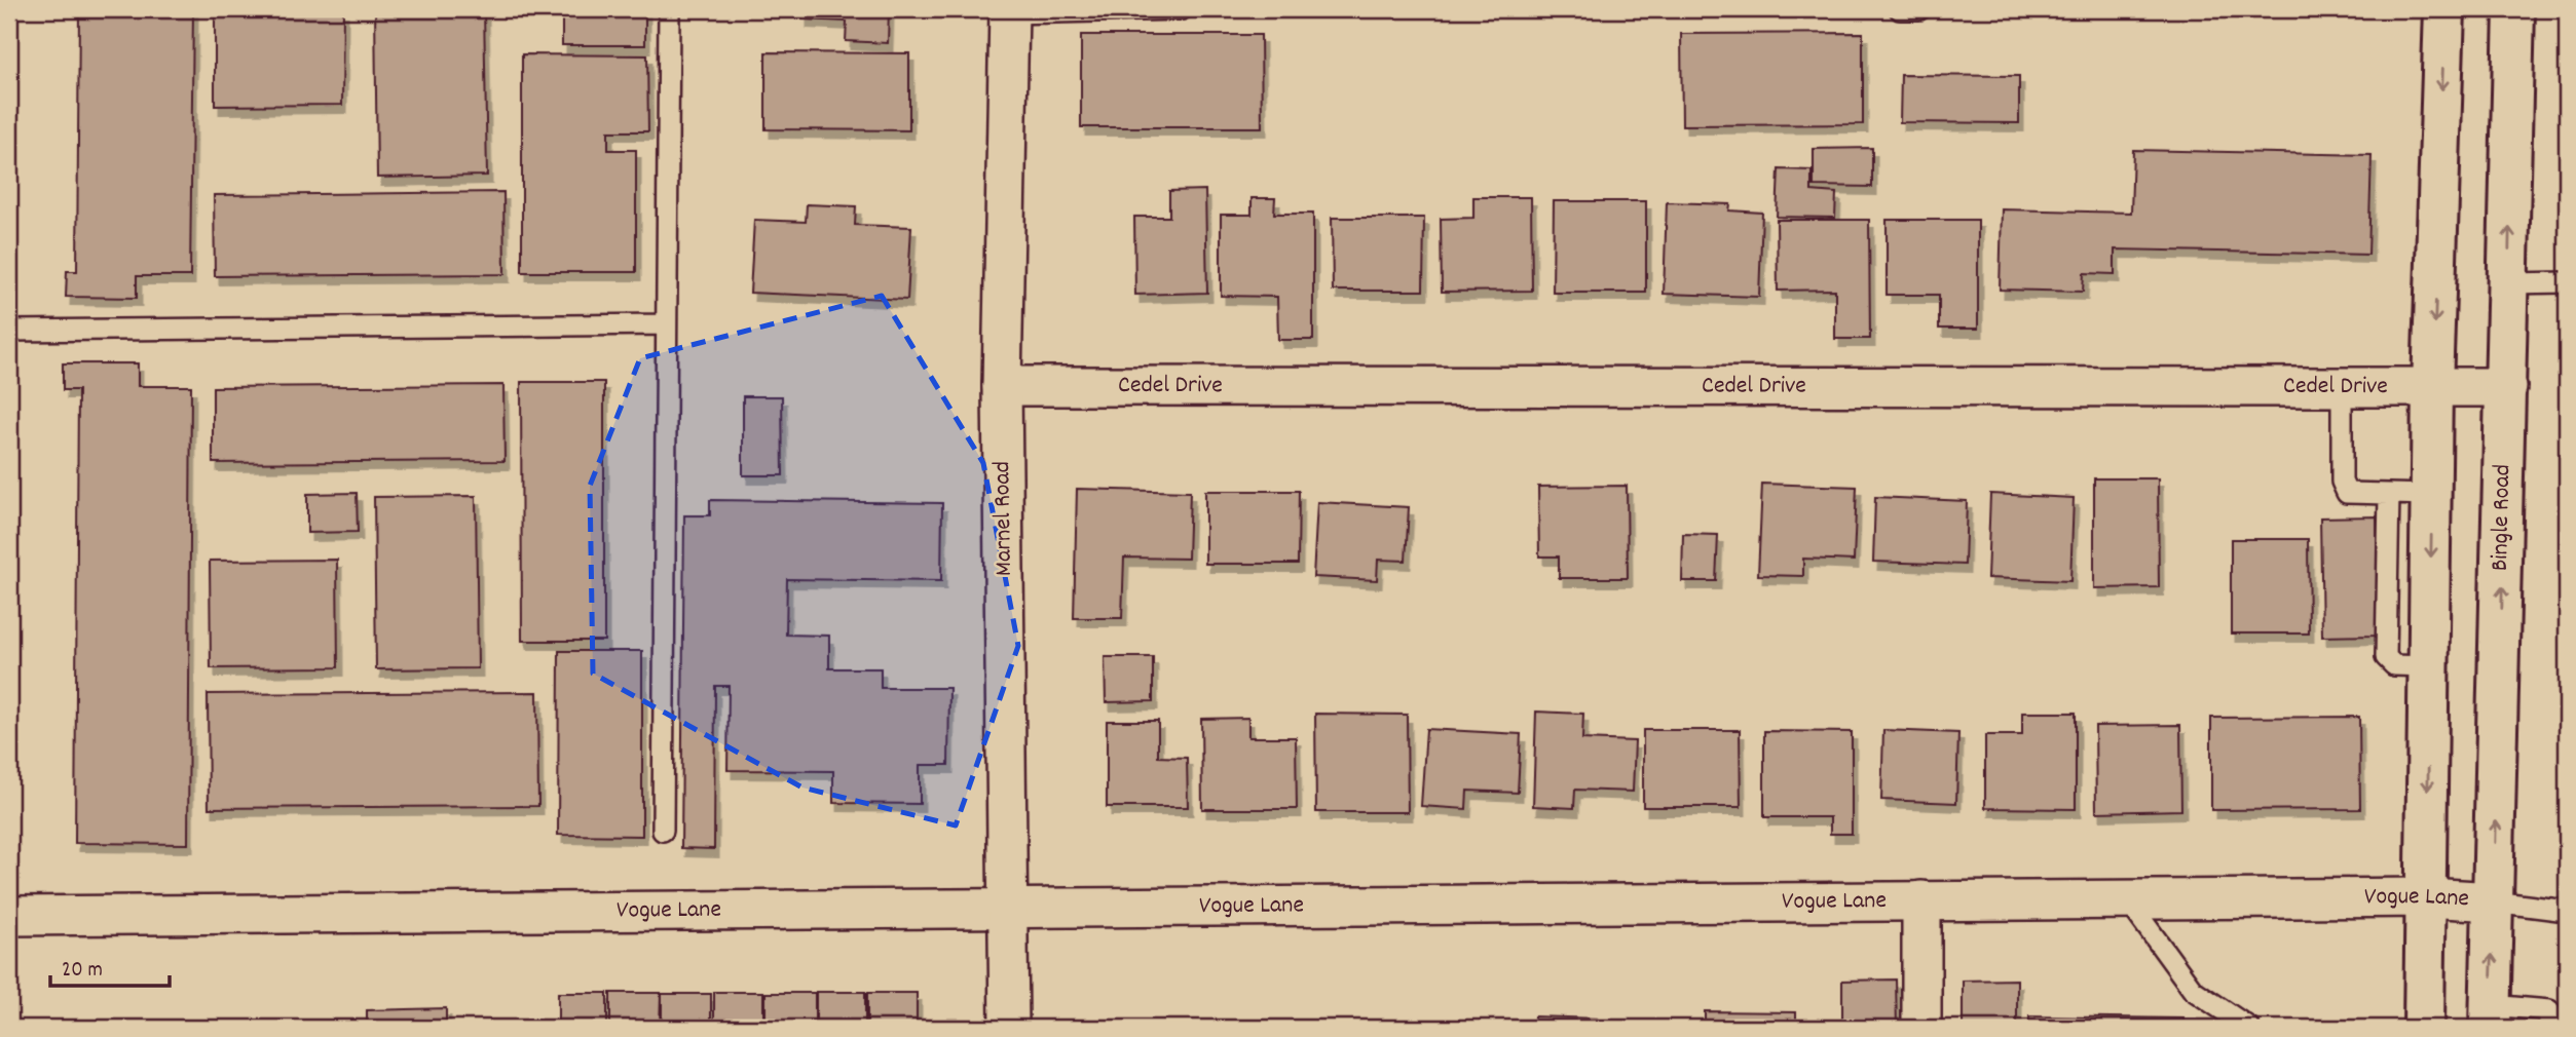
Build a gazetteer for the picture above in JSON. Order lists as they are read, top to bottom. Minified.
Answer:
{"streets":{"main road":["Bingle Road"],"street":["Cedel Drive","Marnel Road","Vogue Lane"]},"crossings":[["Cedel Drive","Marnel Road"],["Cedel Drive","Bingle Road"],["Marnel Road","Vogue Lane"],["Bingle Road","Vogue Lane"]],"scale_bar":"20 m"}
